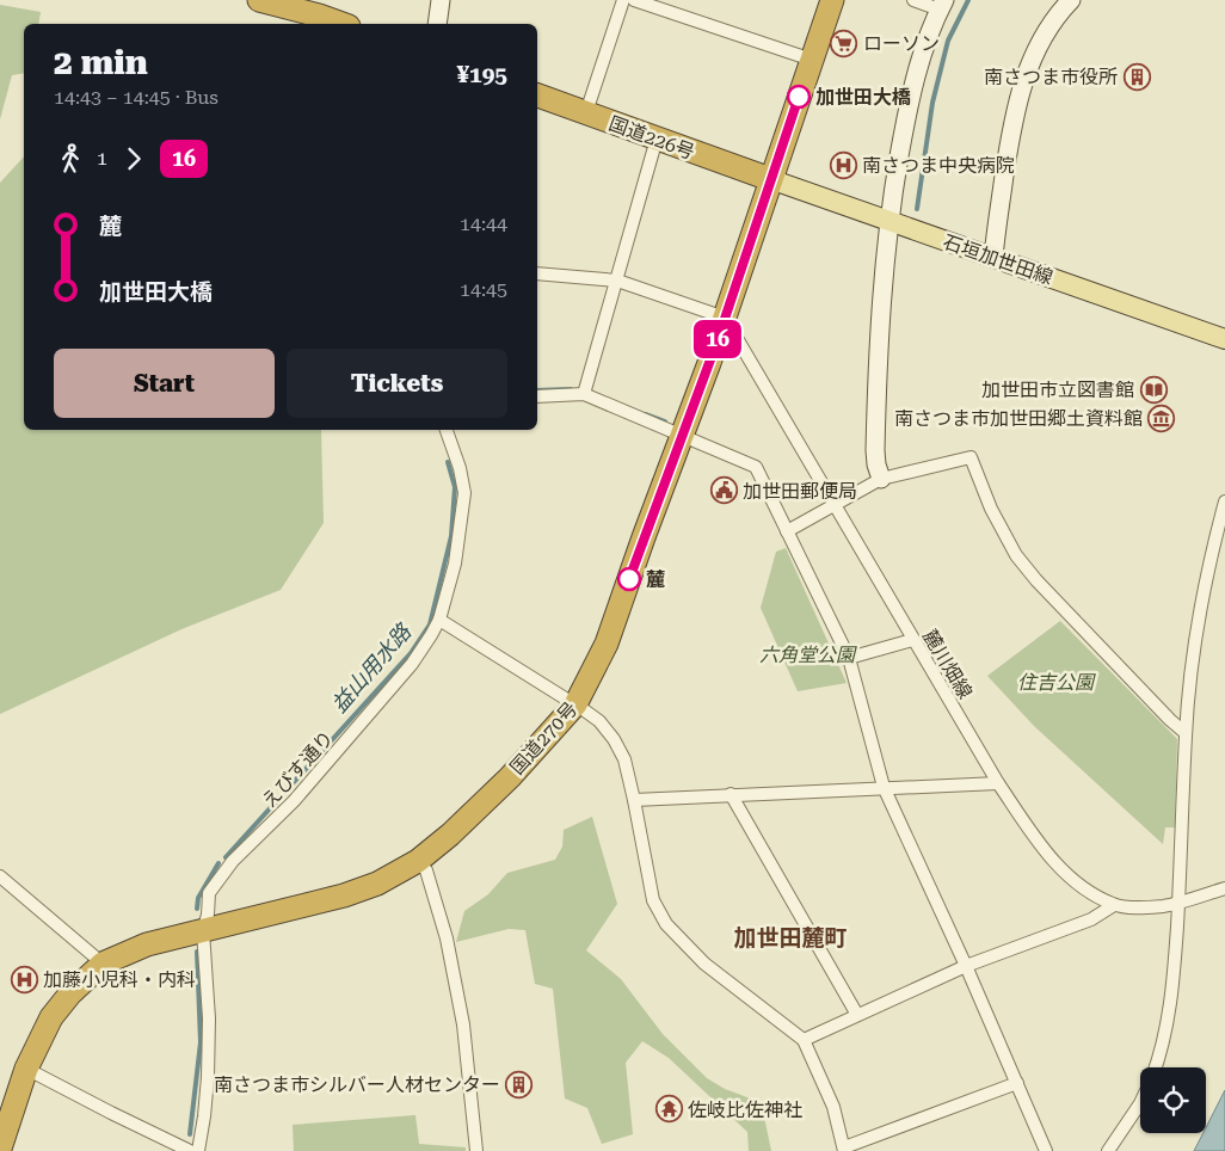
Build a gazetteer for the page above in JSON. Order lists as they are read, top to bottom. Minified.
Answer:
{"streets":{"highway":["国道226号","国道270号"],"main road":["石垣加世田線"],"street":["麓川畑線","えびす通り"]},"crossings":[["国道226号","石垣加世田線"],["国道226号","国道270号"],["石垣加世田線","国道270号"],["麓川畑線","国道270号"],["国道270号","えびす通り"]],"districts":["加世田麓町"],"water":["益山用水路"],"parks":["六角堂公園","住吉公園"],"places":{"supermarket":["ローソン"],"building":["南さつま市役所","南さつま市シルバー人材センター"],"other":["加世田大橋","麓"],"hospital":["南さつま中央病院","加藤小児科・内科"],"library":["加世田市立図書館"],"museum":["南さつま市加世田郷土資料館"],"public building":["加世田郵便局"],"temple":["佐岐比佐神社"]},"lines":["bus line 16"],"page":{"on_map":"16","heading":["2 min","14:43 – 14:45 · Bus","¥195"],"legs":["1","16"],"list":[{"name":"麓","value":"14:44"},{"name":"加世田大橋","value":"14:45"}],"buttons":["Start","Tickets"]}}
